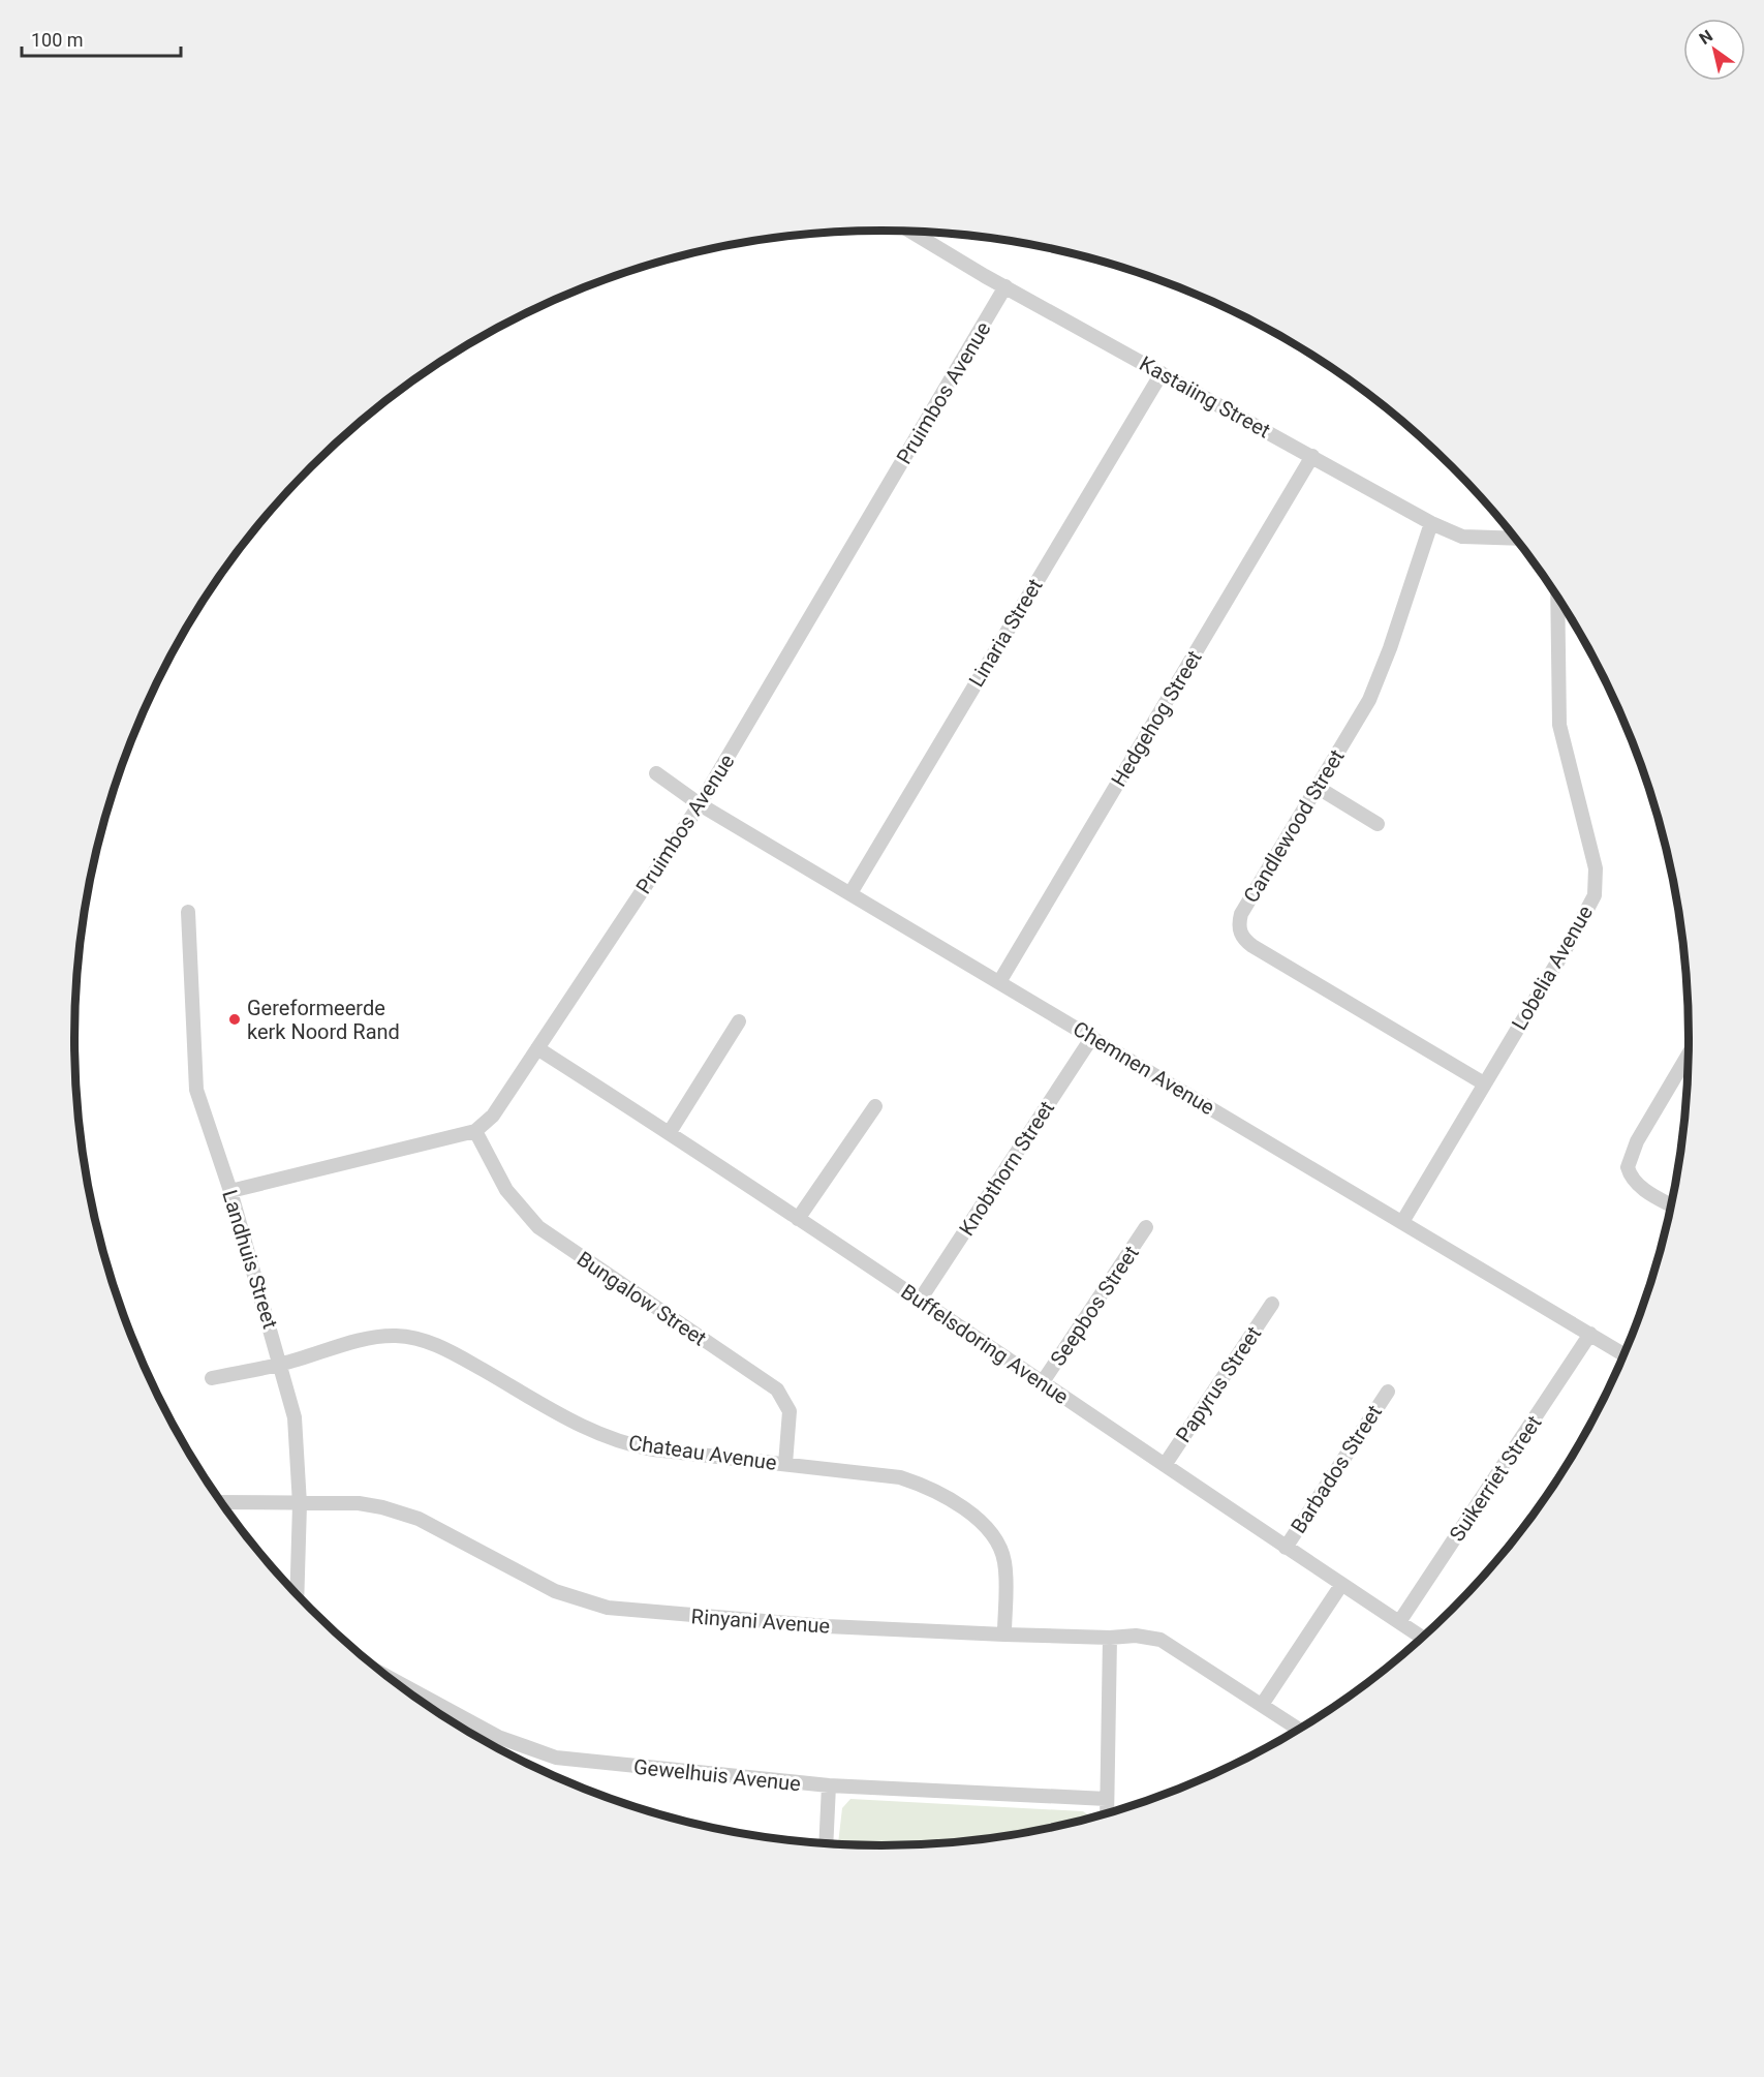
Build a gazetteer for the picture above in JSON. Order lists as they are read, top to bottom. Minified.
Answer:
{"streets":{"street":["Pruimbos Avenue","Kastaiing Street","Linaria Street","Hedgehog Street","Candlewood Street","Lobelia Avenue","Chemnen Avenue","Knobthorn Street","Landhuis Street","Bungalow Street","Seepbos Street","Buffelsdoring Avenue","Papyrus Street","Chateau Avenue","Barbados Street","Suikerriet Street","Rinyani Avenue","Gewelhuis Avenue"]},"crossings":[["Pruimbos Avenue","Kastaiing Street"],["Pruimbos Avenue","Chemnen Avenue"],["Pruimbos Avenue","Bungalow Street"],["Pruimbos Avenue","Buffelsdoring Avenue"],["Kastaiing Street","Linaria Street"],["Kastaiing Street","Hedgehog Street"],["Kastaiing Street","Candlewood Street"],["Linaria Street","Chemnen Avenue"],["Hedgehog Street","Chemnen Avenue"],["Candlewood Street","Lobelia Avenue"],["Lobelia Avenue","Chemnen Avenue"],["Chemnen Avenue","Knobthorn Street"],["Chemnen Avenue","Suikerriet Street"],["Knobthorn Street","Buffelsdoring Avenue"],["Landhuis Street","Chateau Avenue"],["Landhuis Street","Rinyani Avenue"],["Bungalow Street","Chateau Avenue"],["Seepbos Street","Buffelsdoring Avenue"],["Buffelsdoring Avenue","Papyrus Street"],["Buffelsdoring Avenue","Barbados Street"],["Buffelsdoring Avenue","Suikerriet Street"],["Chateau Avenue","Rinyani Avenue"]],"places":["Gereformeerde kerk Noord Rand"],"scale_bar":"100 m","north":"top left"}
